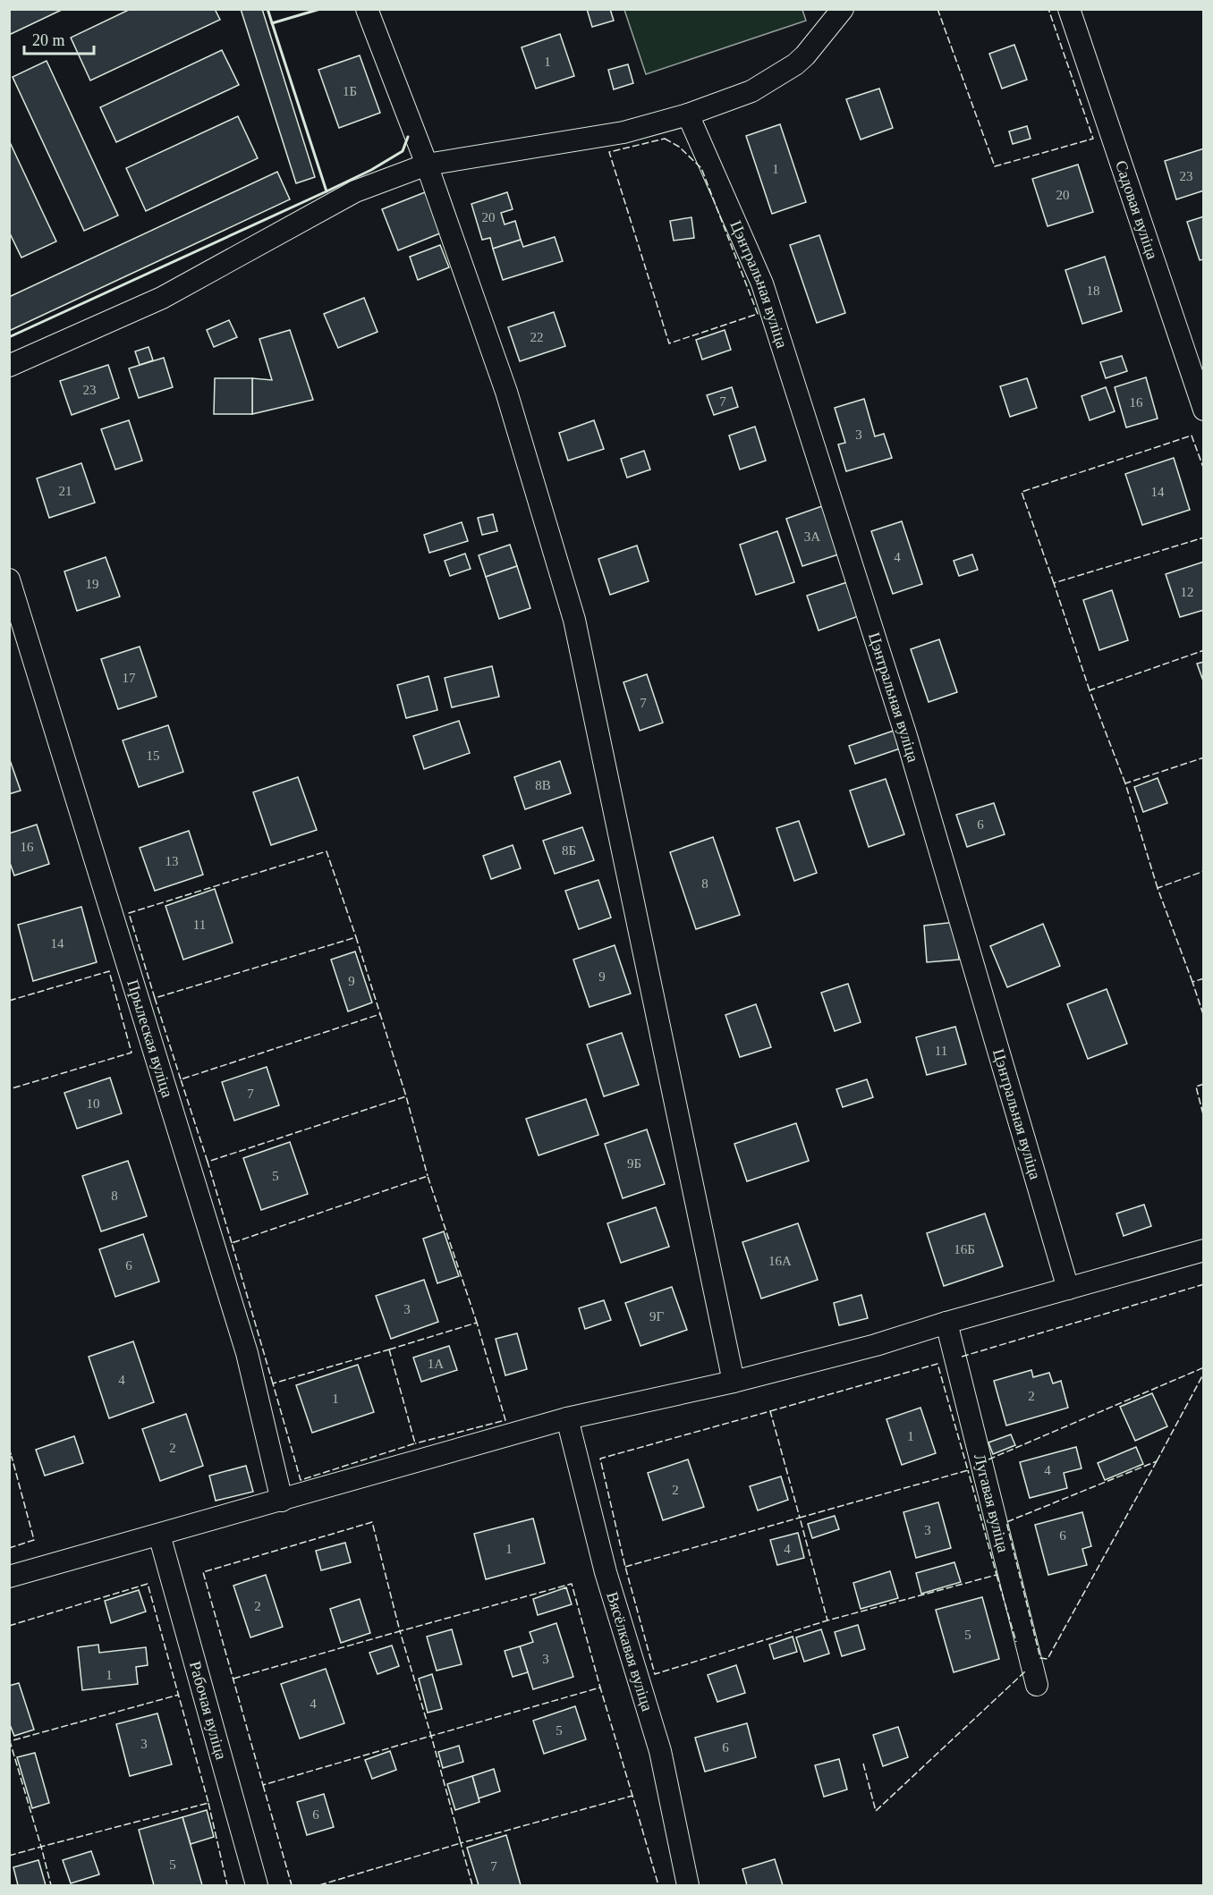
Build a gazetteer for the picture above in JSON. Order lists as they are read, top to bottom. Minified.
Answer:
{"streets":{"street":["Садовая вуліца","Цэнтральная вуліца","Прылеская вуліца","Лугавая вуліца","Вясёлкавая вуліца","Рабочая вуліца"]},"house_numbers":["1","1Б","1","23","20","20","18","22","23","7","16","3","21","14","3А","4","19","12","17","7","15","8В","6","16","8Б","13","8","11","14","9","9","11","7","10","9Б","5","8","16Б","16А","6","3","9Г","1А","4","2","1","1","2","4","2","3","6","1","4","2","5","3","1","4","5","3","6","6","5","7"],"scale_bar":"20 m"}
